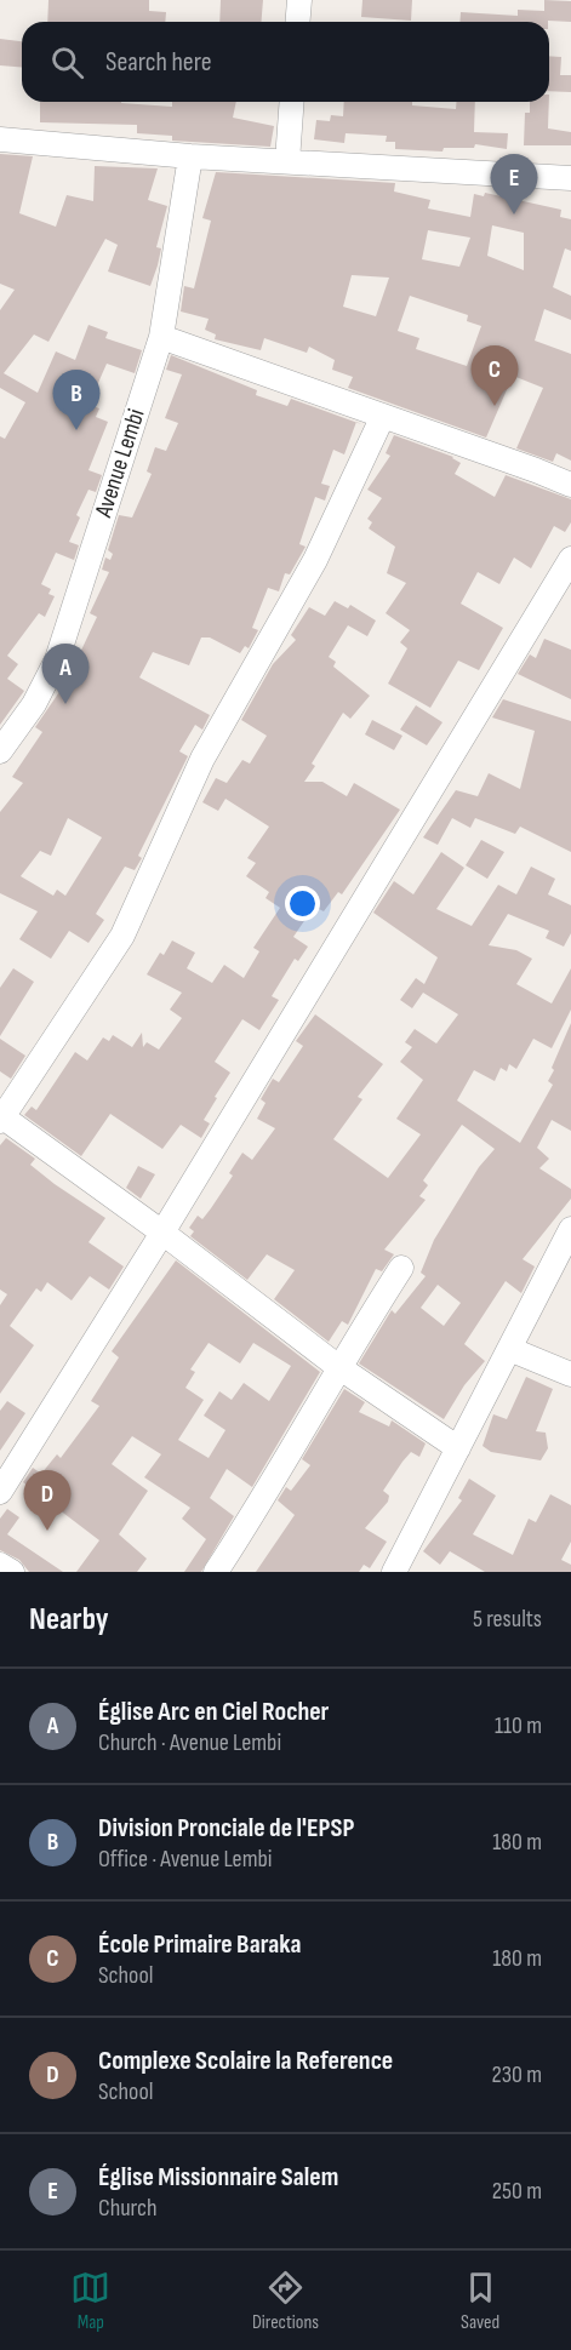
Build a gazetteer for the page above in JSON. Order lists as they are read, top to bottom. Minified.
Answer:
{"streets":{"street":["Avenue Lembi"]},"page":{"search":"Search here","pins":["E","C","B","A","D"],"heading":["Nearby","5 results"],"list":[{"mark":"A","name":"Église Arc en Ciel Rocher","note":"Church · Avenue Lembi","value":"110 m"},{"mark":"B","name":"Division Pronciale de l'EPSP","note":"Office · Avenue Lembi","value":"180 m"},{"mark":"C","name":"École Primaire Baraka","note":"School","value":"180 m"},{"mark":"D","name":"Complexe Scolaire la Reference","note":"School","value":"230 m"},{"mark":"E","name":"Église Missionnaire Salem","note":"Church","value":"250 m"}],"nav":["Map","Directions","Saved"]}}
